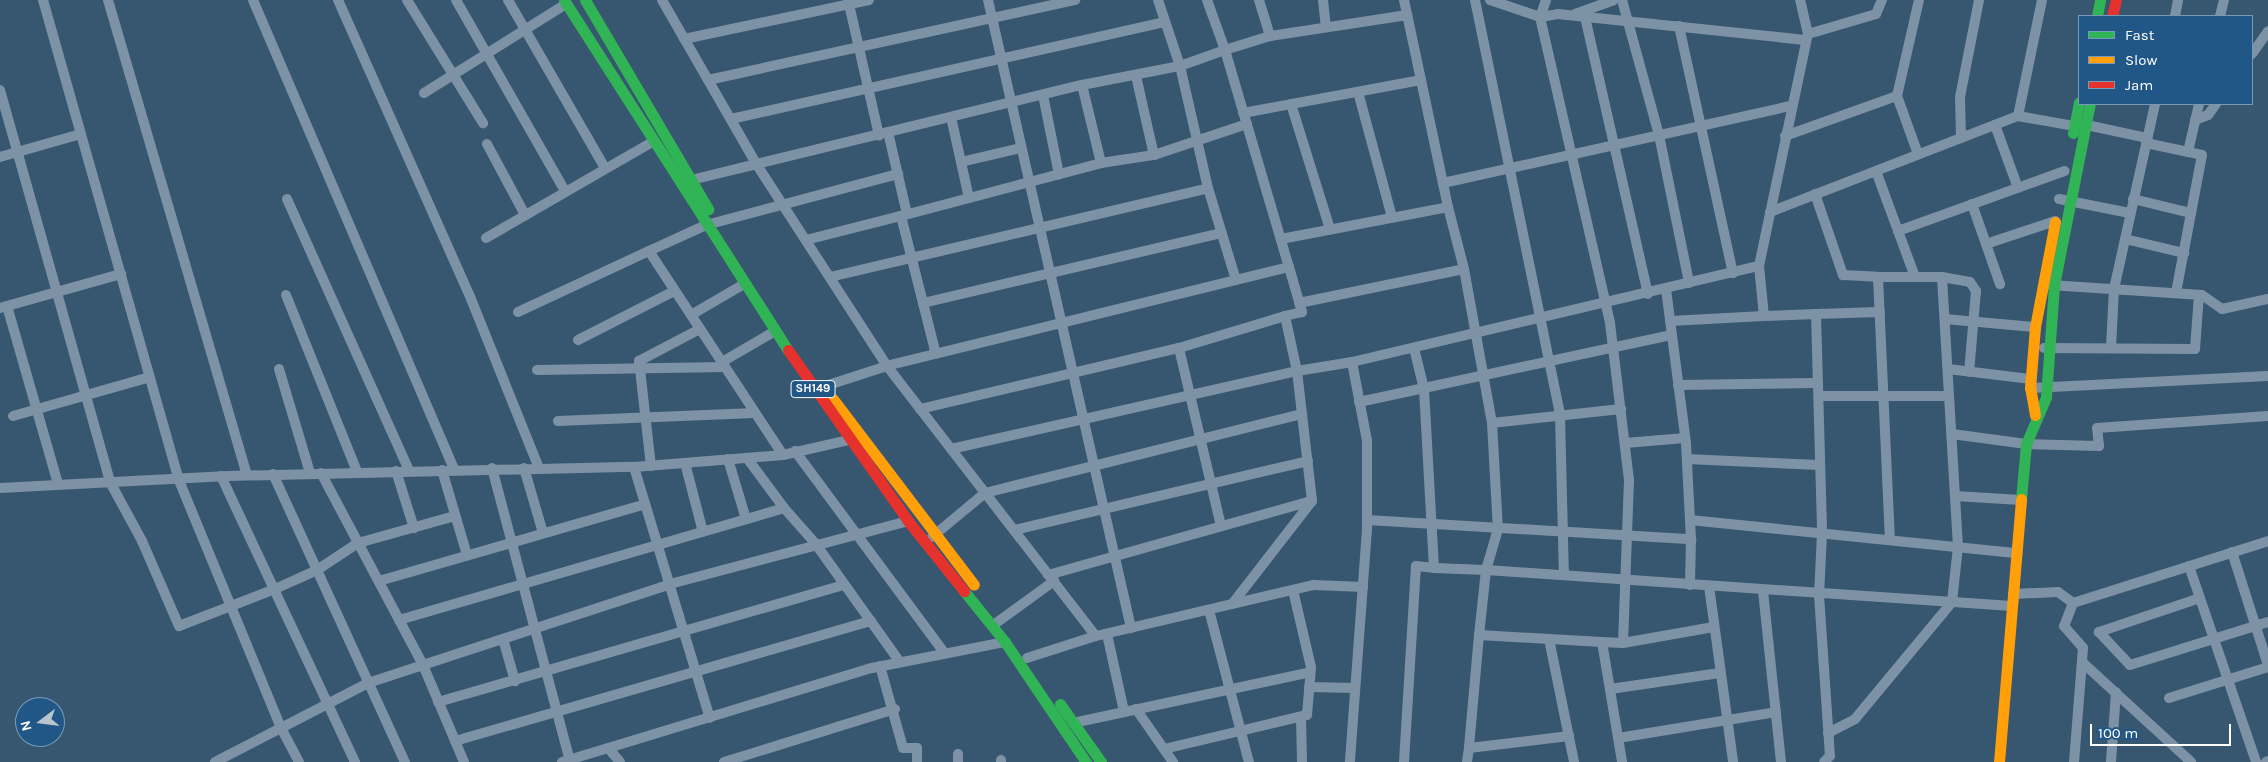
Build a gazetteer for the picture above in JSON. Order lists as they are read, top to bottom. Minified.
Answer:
{"streets":{"main road":["SH149"]},"legend":["Fast","Slow","Jam"],"scale_bar":"100 m","north":"left"}
